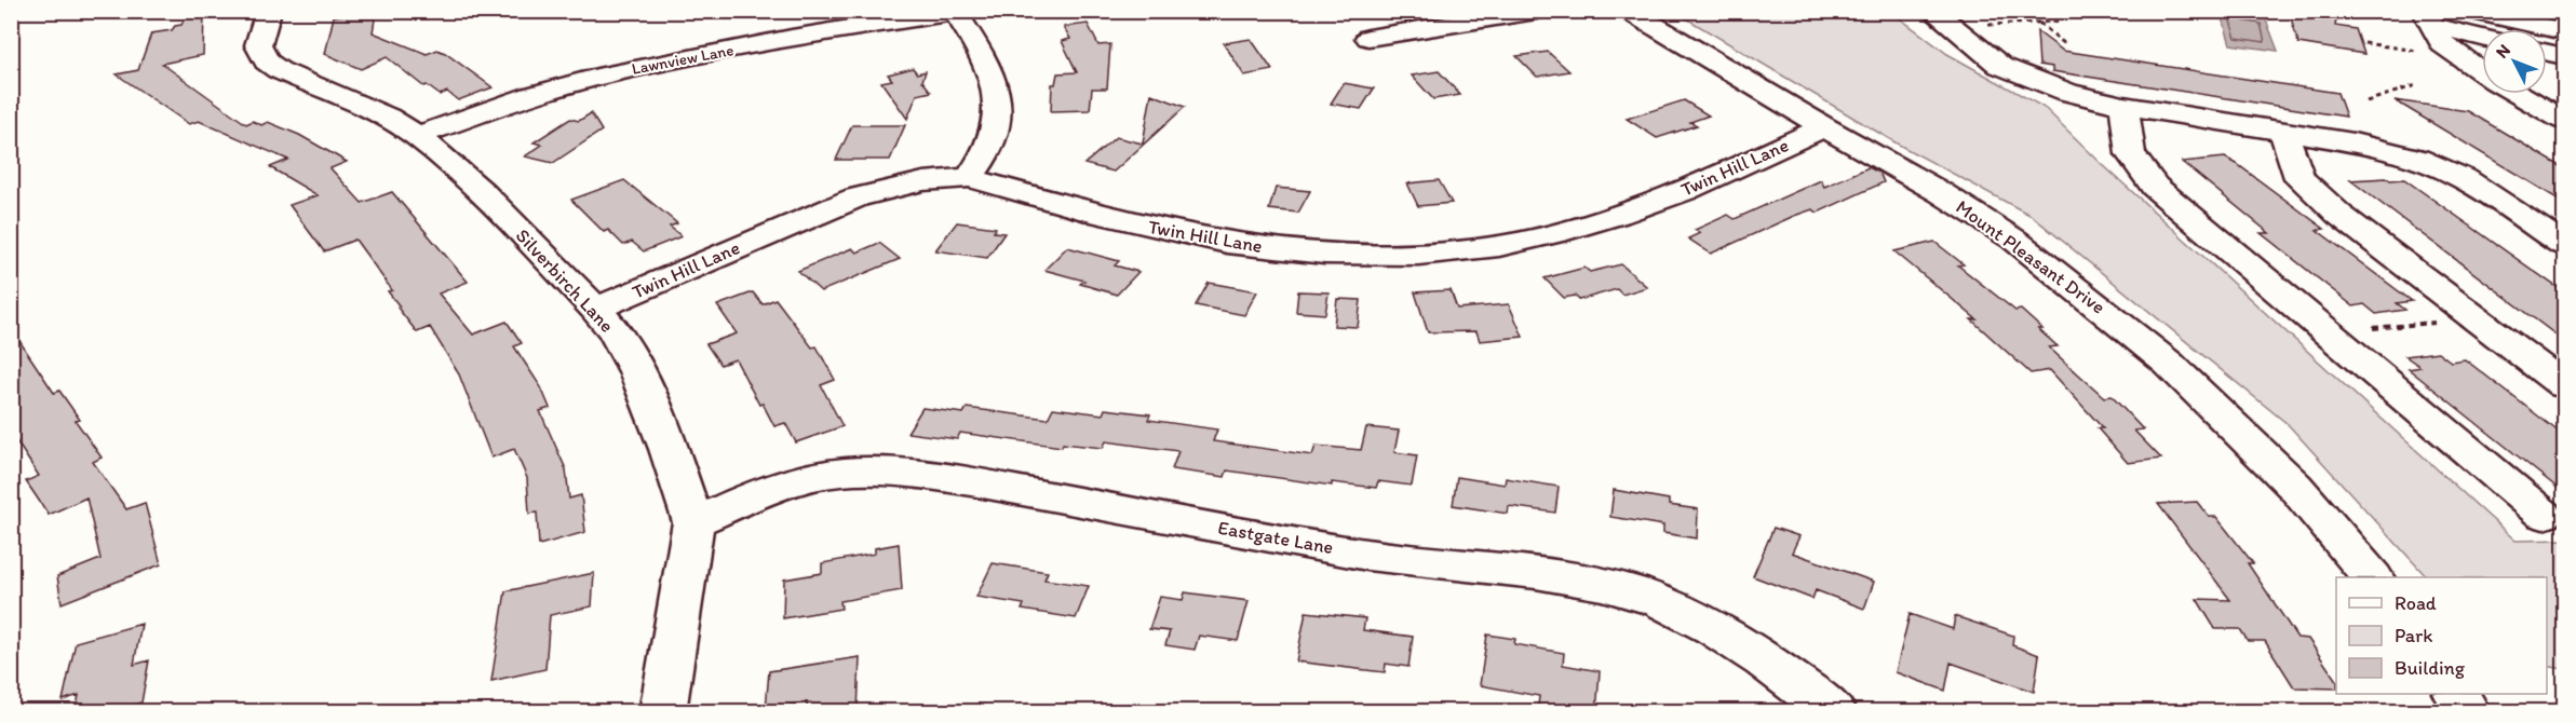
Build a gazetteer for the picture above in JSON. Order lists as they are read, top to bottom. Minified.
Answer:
{"streets":{"street":["Lawnview Lane","Twin Hill Lane","Mount Pleasant Drive","Silverbirch Lane","Eastgate Lane"]},"crossings":[["Lawnview Lane","Silverbirch Lane"],["Twin Hill Lane","Mount Pleasant Drive"],["Twin Hill Lane","Silverbirch Lane"],["Silverbirch Lane","Eastgate Lane"]],"legend":["Road","Park","Building"],"north":"top left"}
